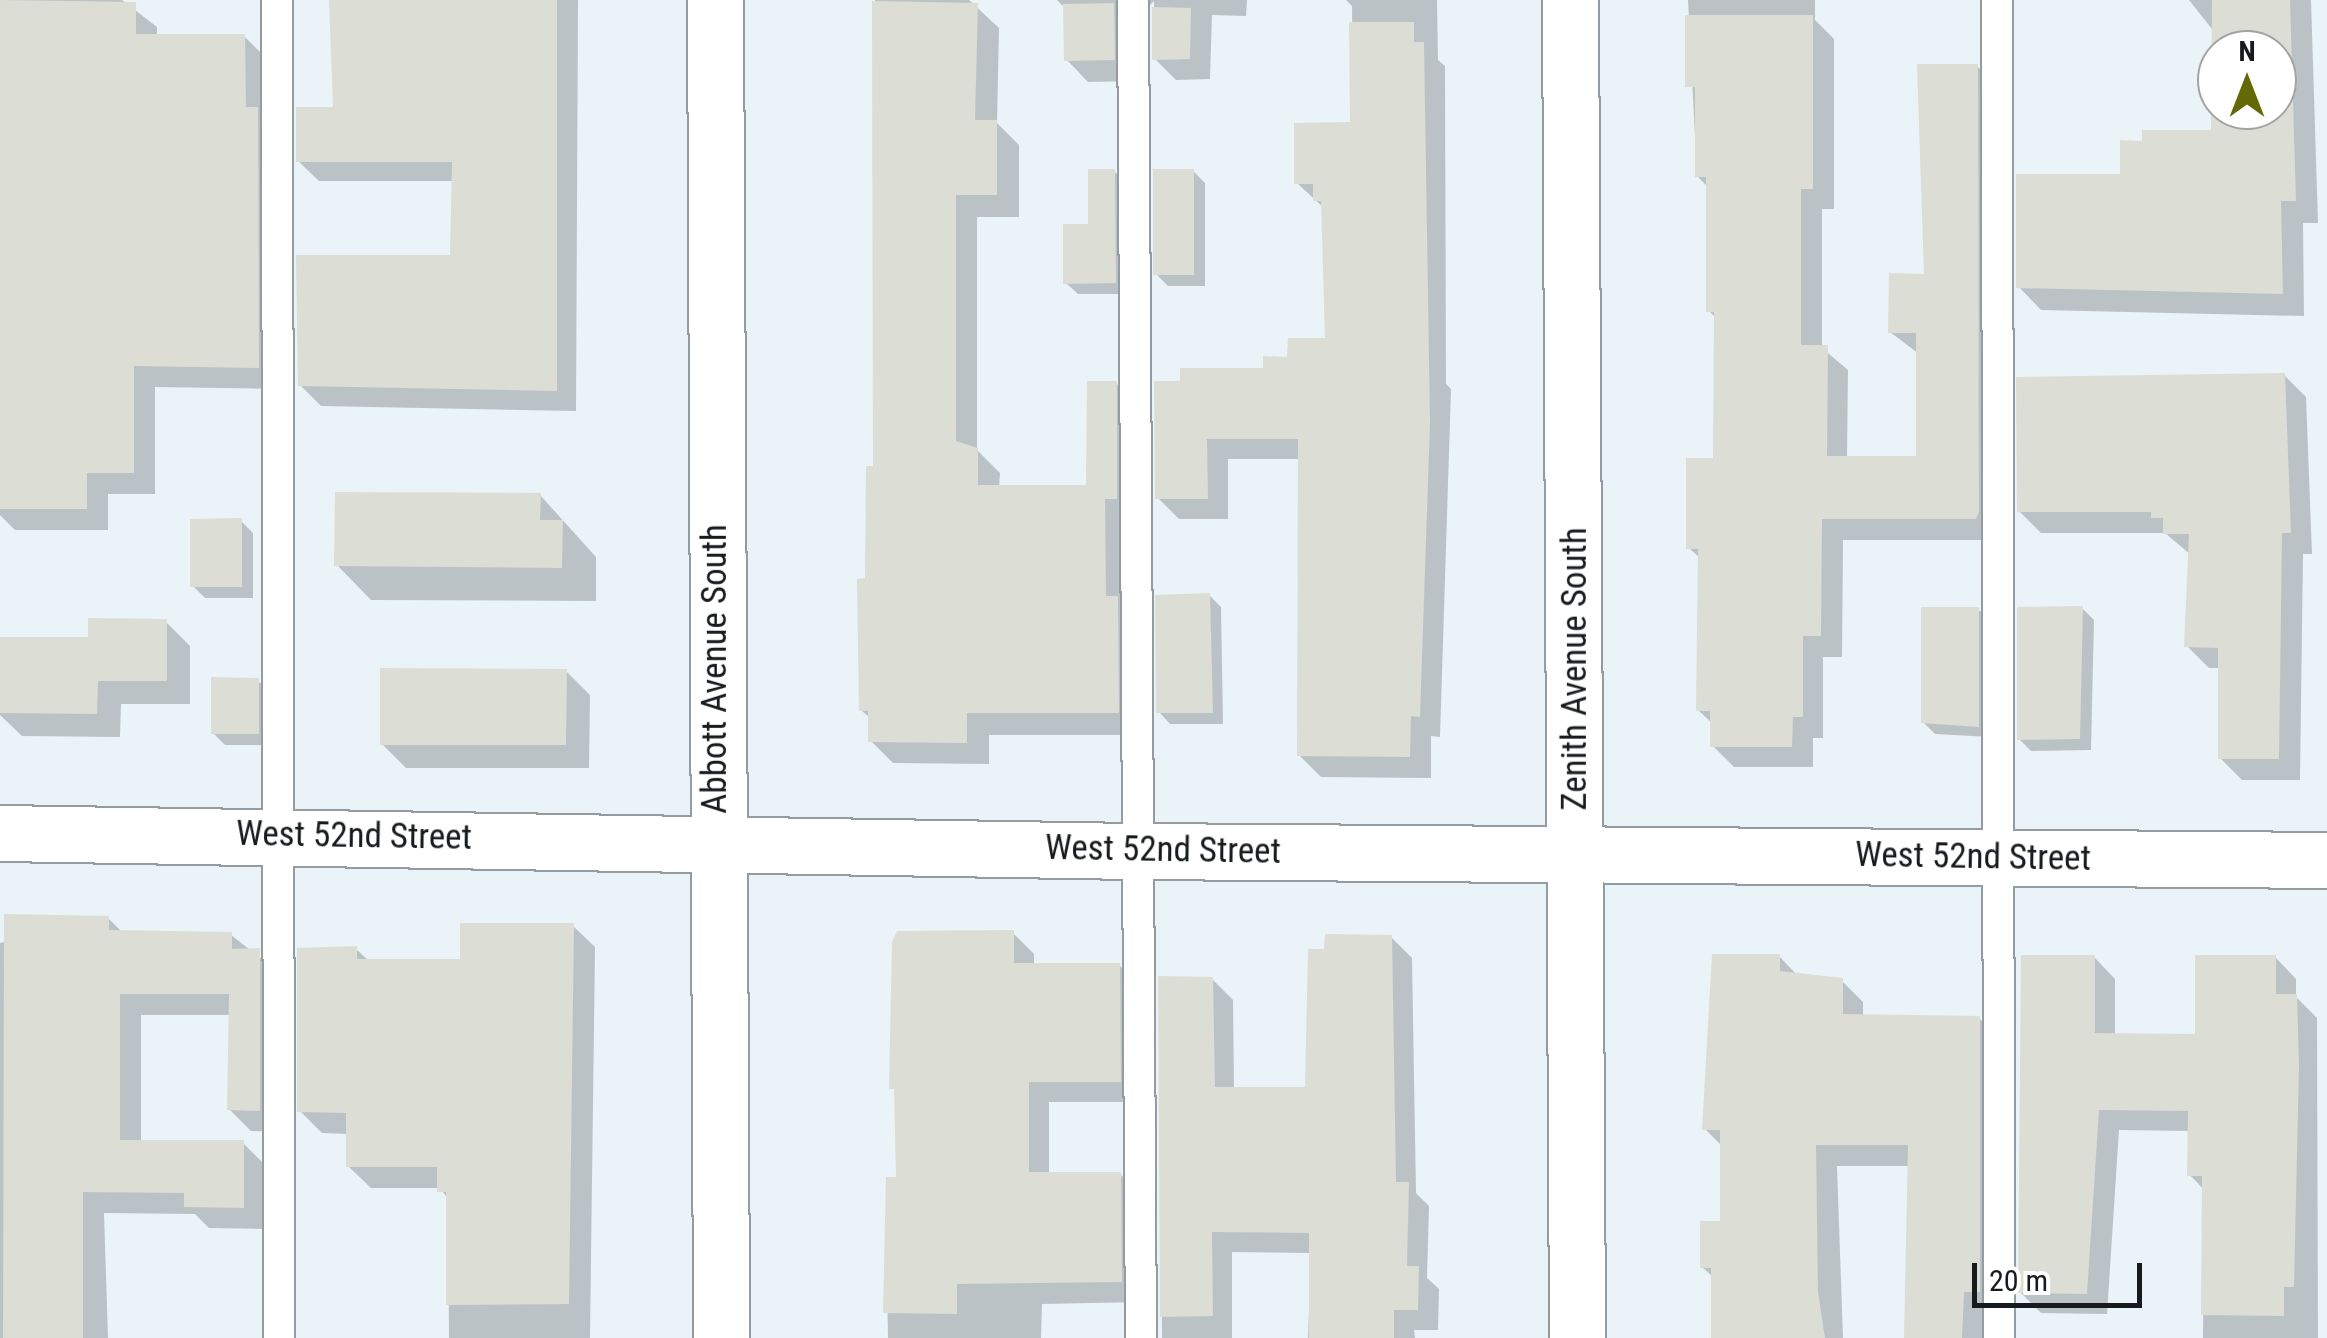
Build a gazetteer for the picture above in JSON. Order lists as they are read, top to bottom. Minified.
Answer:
{"streets":{"street":["Abbott Avenue South","Zenith Avenue South","West 52nd Street"]},"crossings":[["Abbott Avenue South","West 52nd Street"],["Zenith Avenue South","West 52nd Street"]],"scale_bar":"20 m","north":"top"}
